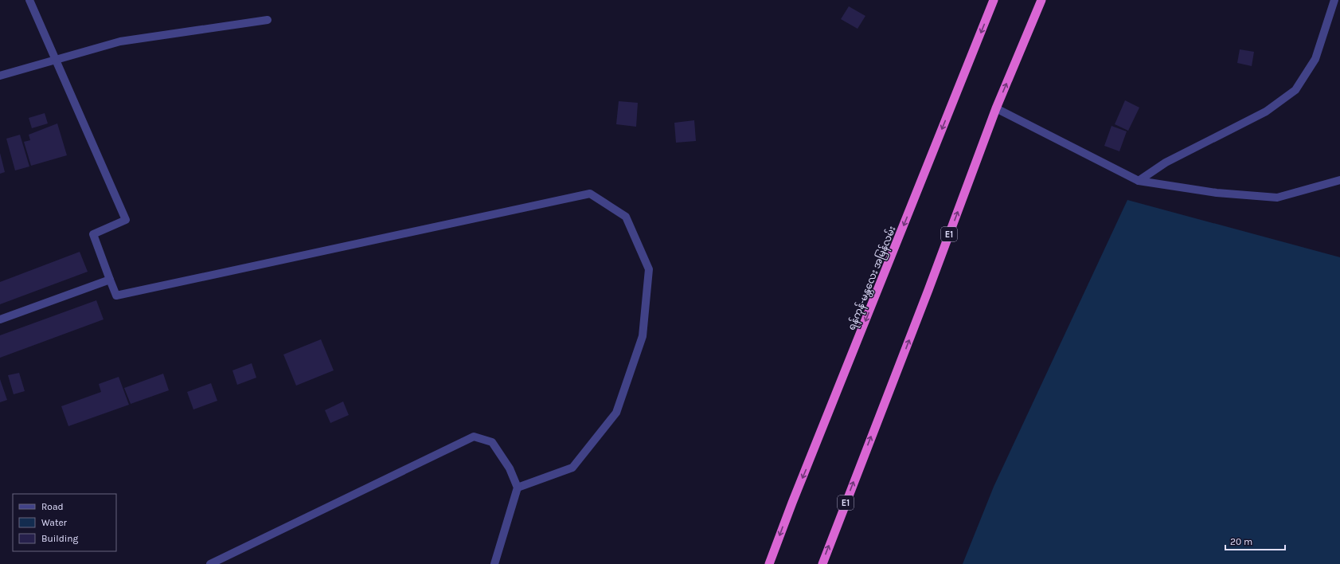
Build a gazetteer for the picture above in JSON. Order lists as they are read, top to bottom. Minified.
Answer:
{"streets":{"highway":["E1","ရန်ကုန်-မန္တလေး အမြန်လမ်း"]},"legend":["Road","Water","Building"],"scale_bar":"20 m"}
